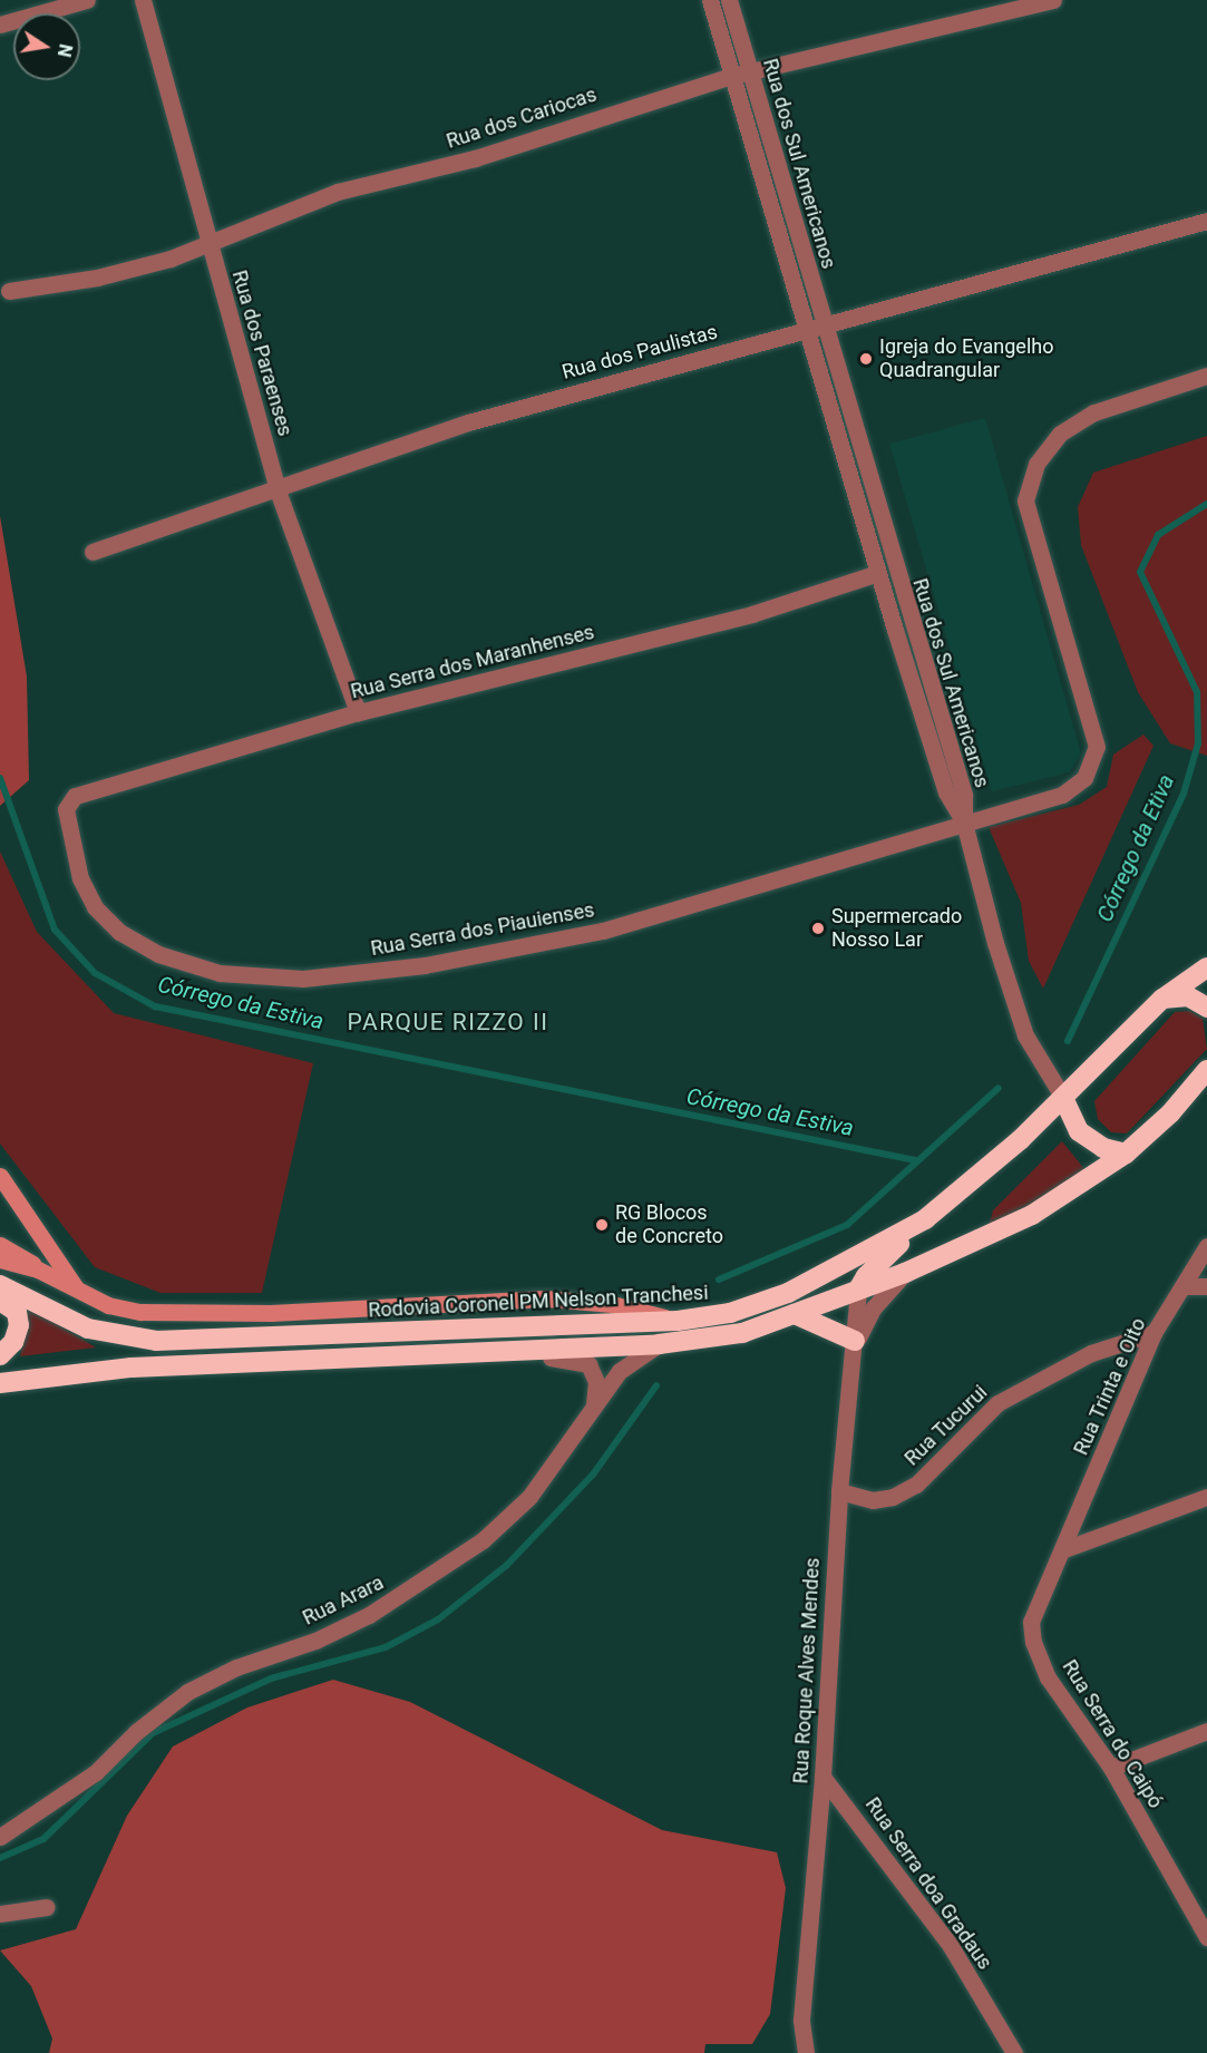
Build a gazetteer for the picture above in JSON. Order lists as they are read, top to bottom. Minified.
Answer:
{"streets":{"highway":["Rodovia Coronel PM Nelson Tranchesi"],"street":["Rua dos Cariocas","Rua dos Sul Americanos","Rua dos Paulistas","Rua dos Paraenses","Rua Serra dos Maranhenses","Rua Serra dos Piauienses","Rua Trinta e Oito","Rua Tucurui","Rua Arara","Rua Roque Alves Mendes","Rua Serra do Caipó","Rua Serra doa Gradaus"]},"crossings":[["Rua dos Cariocas","Rua dos Sul Americanos"],["Rua dos Cariocas","Rua dos Paraenses"],["Rua dos Sul Americanos","Rua dos Paulistas"],["Rua dos Sul Americanos","Rua Serra dos Maranhenses"],["Rua dos Sul Americanos","Rua Serra dos Piauienses"],["Rua dos Paulistas","Rua dos Paraenses"],["Rua dos Paraenses","Rua Serra dos Maranhenses"],["Rua Serra dos Maranhenses","Rua Serra dos Piauienses"],["Rua Trinta e Oito","Rua Tucurui"],["Rua Trinta e Oito","Rua Serra do Caipó"],["Rua Tucurui","Rua Roque Alves Mendes"],["Rua Roque Alves Mendes","Rua Serra doa Gradaus"]],"districts":["PARQUE RIZZO II"],"water":["Córrego da Etiva","Córrego da Estiva"],"places":["Igreja do Evangelho Quadrangular","Supermercado Nosso Lar","RG Blocos de Concreto"],"north":"right"}
